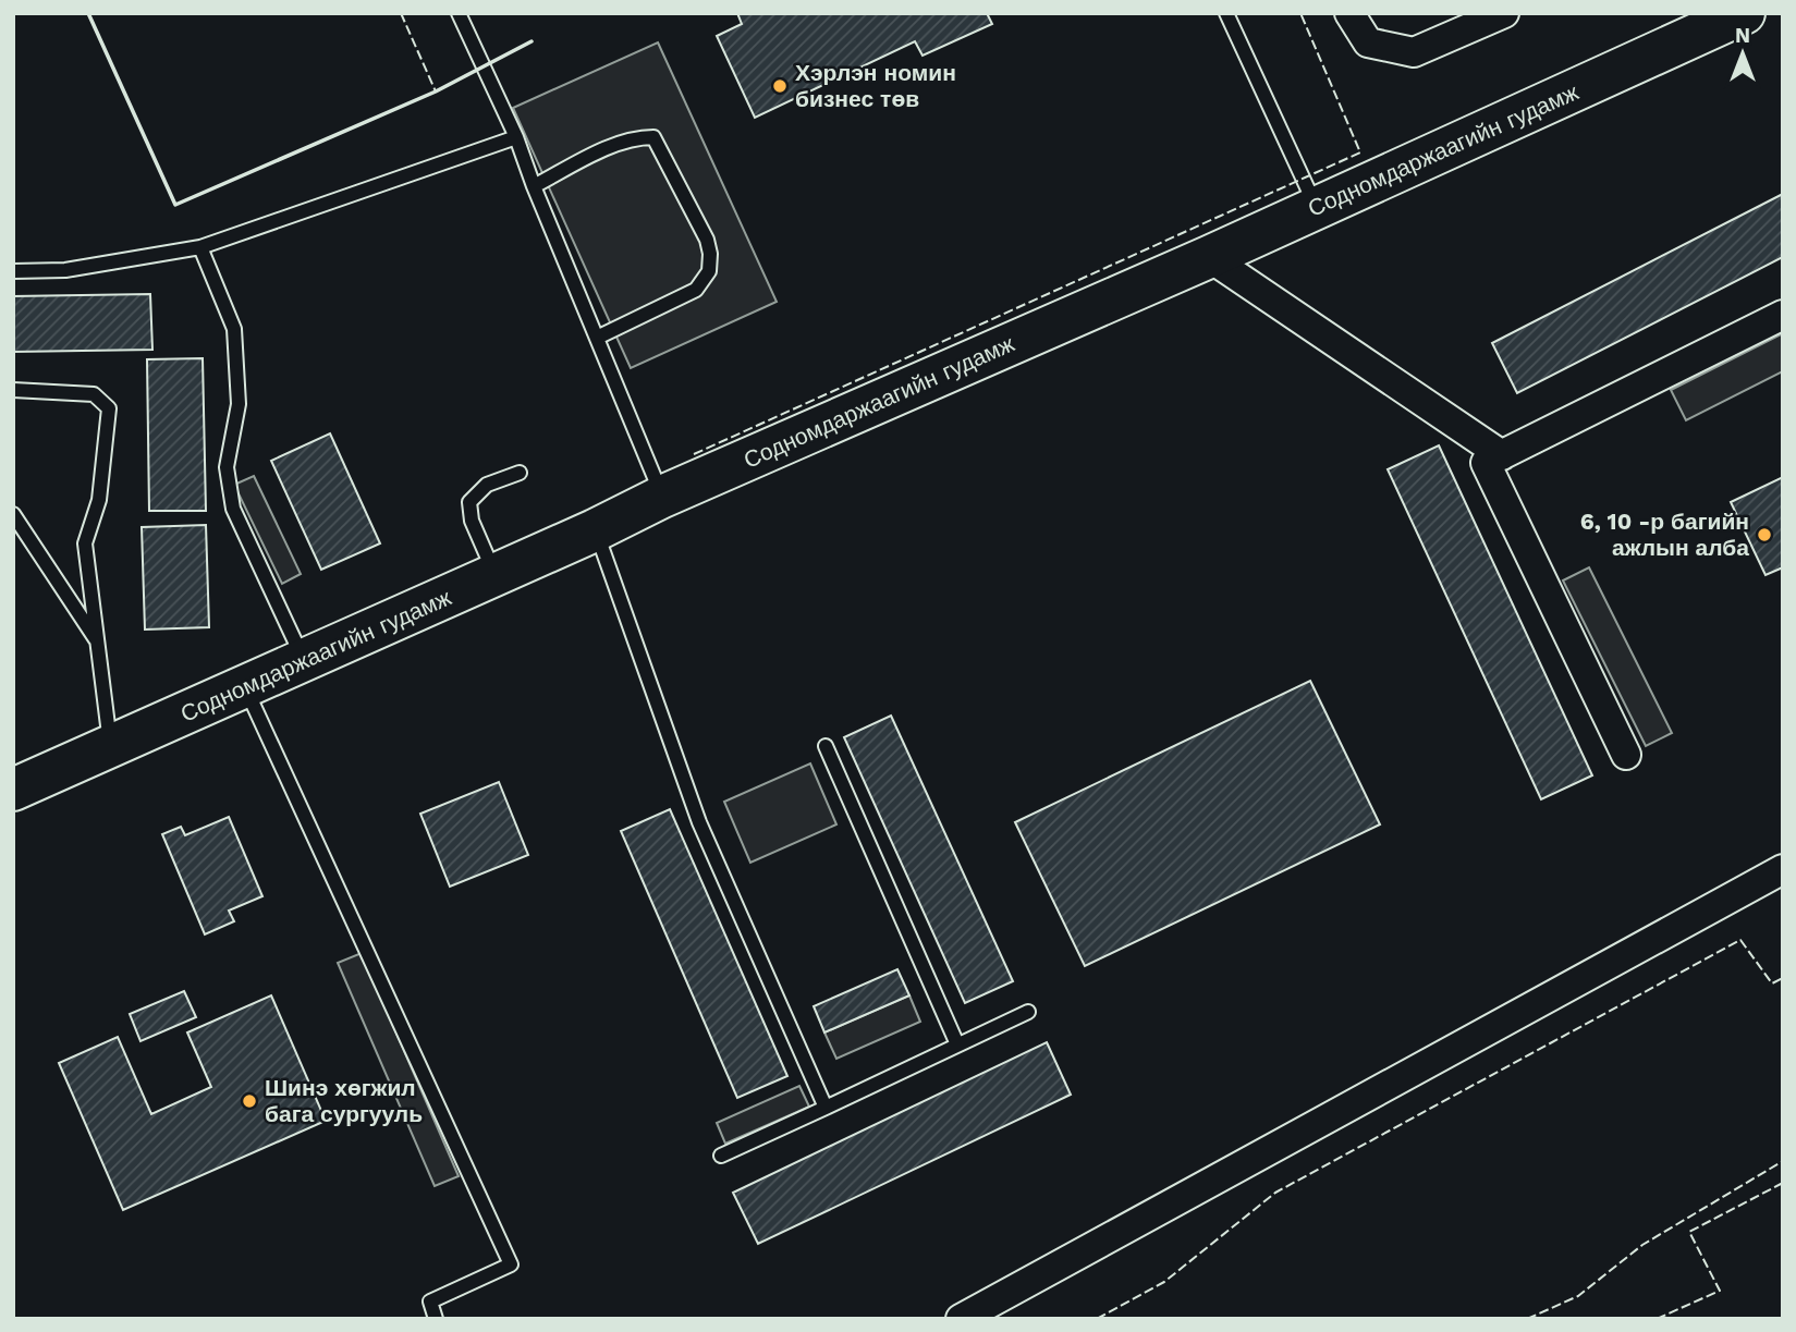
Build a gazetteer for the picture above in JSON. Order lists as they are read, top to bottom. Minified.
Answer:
{"streets":{"main road":["Содномдаржаагийн гудамж"]},"places":["Хэрлэн номин бизнес төв","6, 10 -р багийн ажлын алба","Шинэ хөгжил бага сургууль"],"north":"top"}
